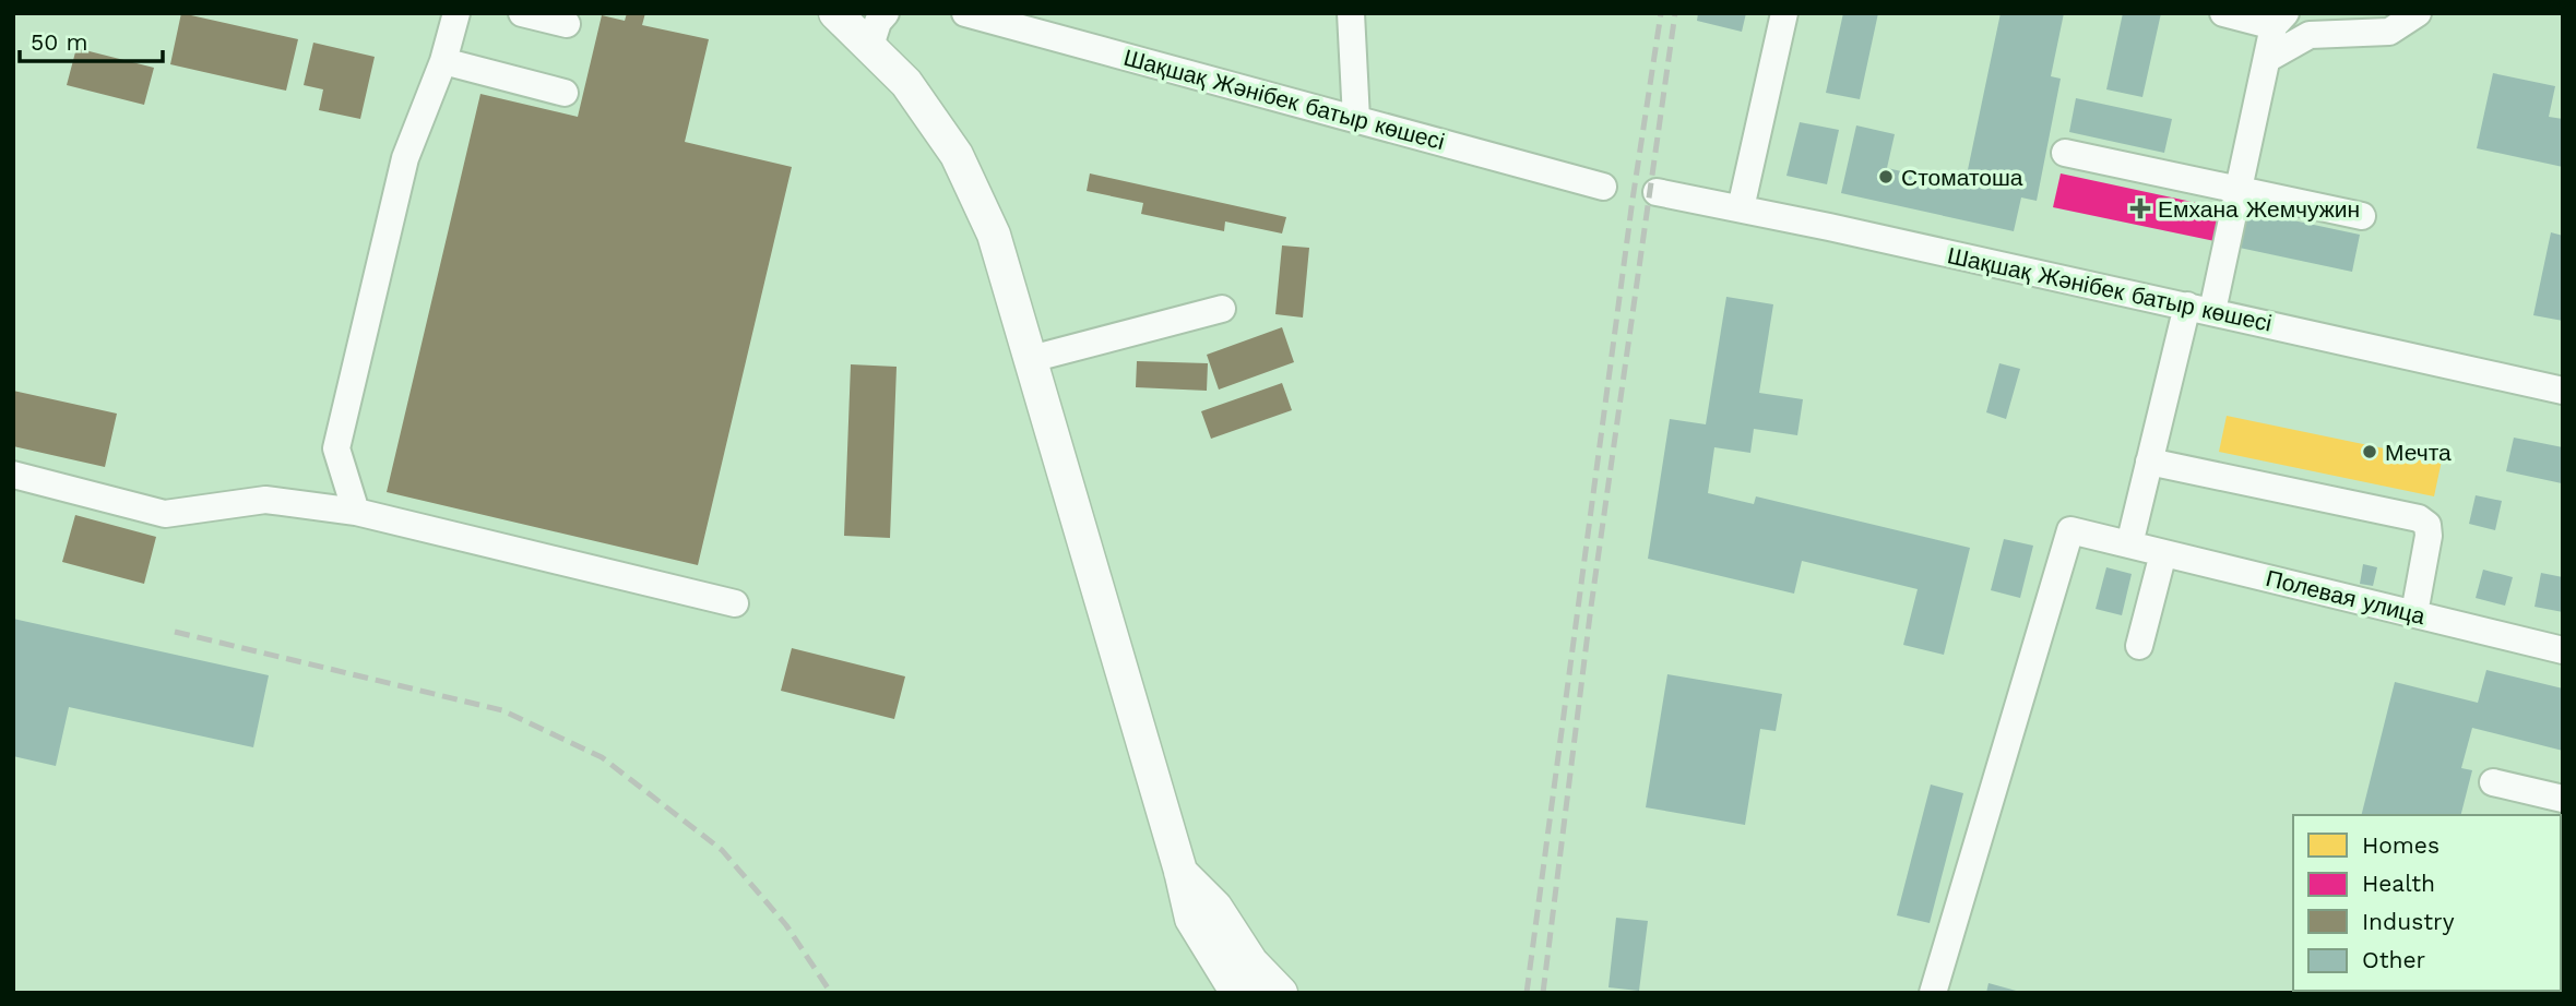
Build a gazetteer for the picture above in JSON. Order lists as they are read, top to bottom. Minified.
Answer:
{"streets":{"street":["Шақшақ Жәнібек батыр көшесі","Полевая улица"]},"places":{"other":["Стоматоша","Мечта"],"health":["Емхана Жемчужин"]},"legend":["Homes","Health","Industry","Other"],"scale_bar":"50 m"}
